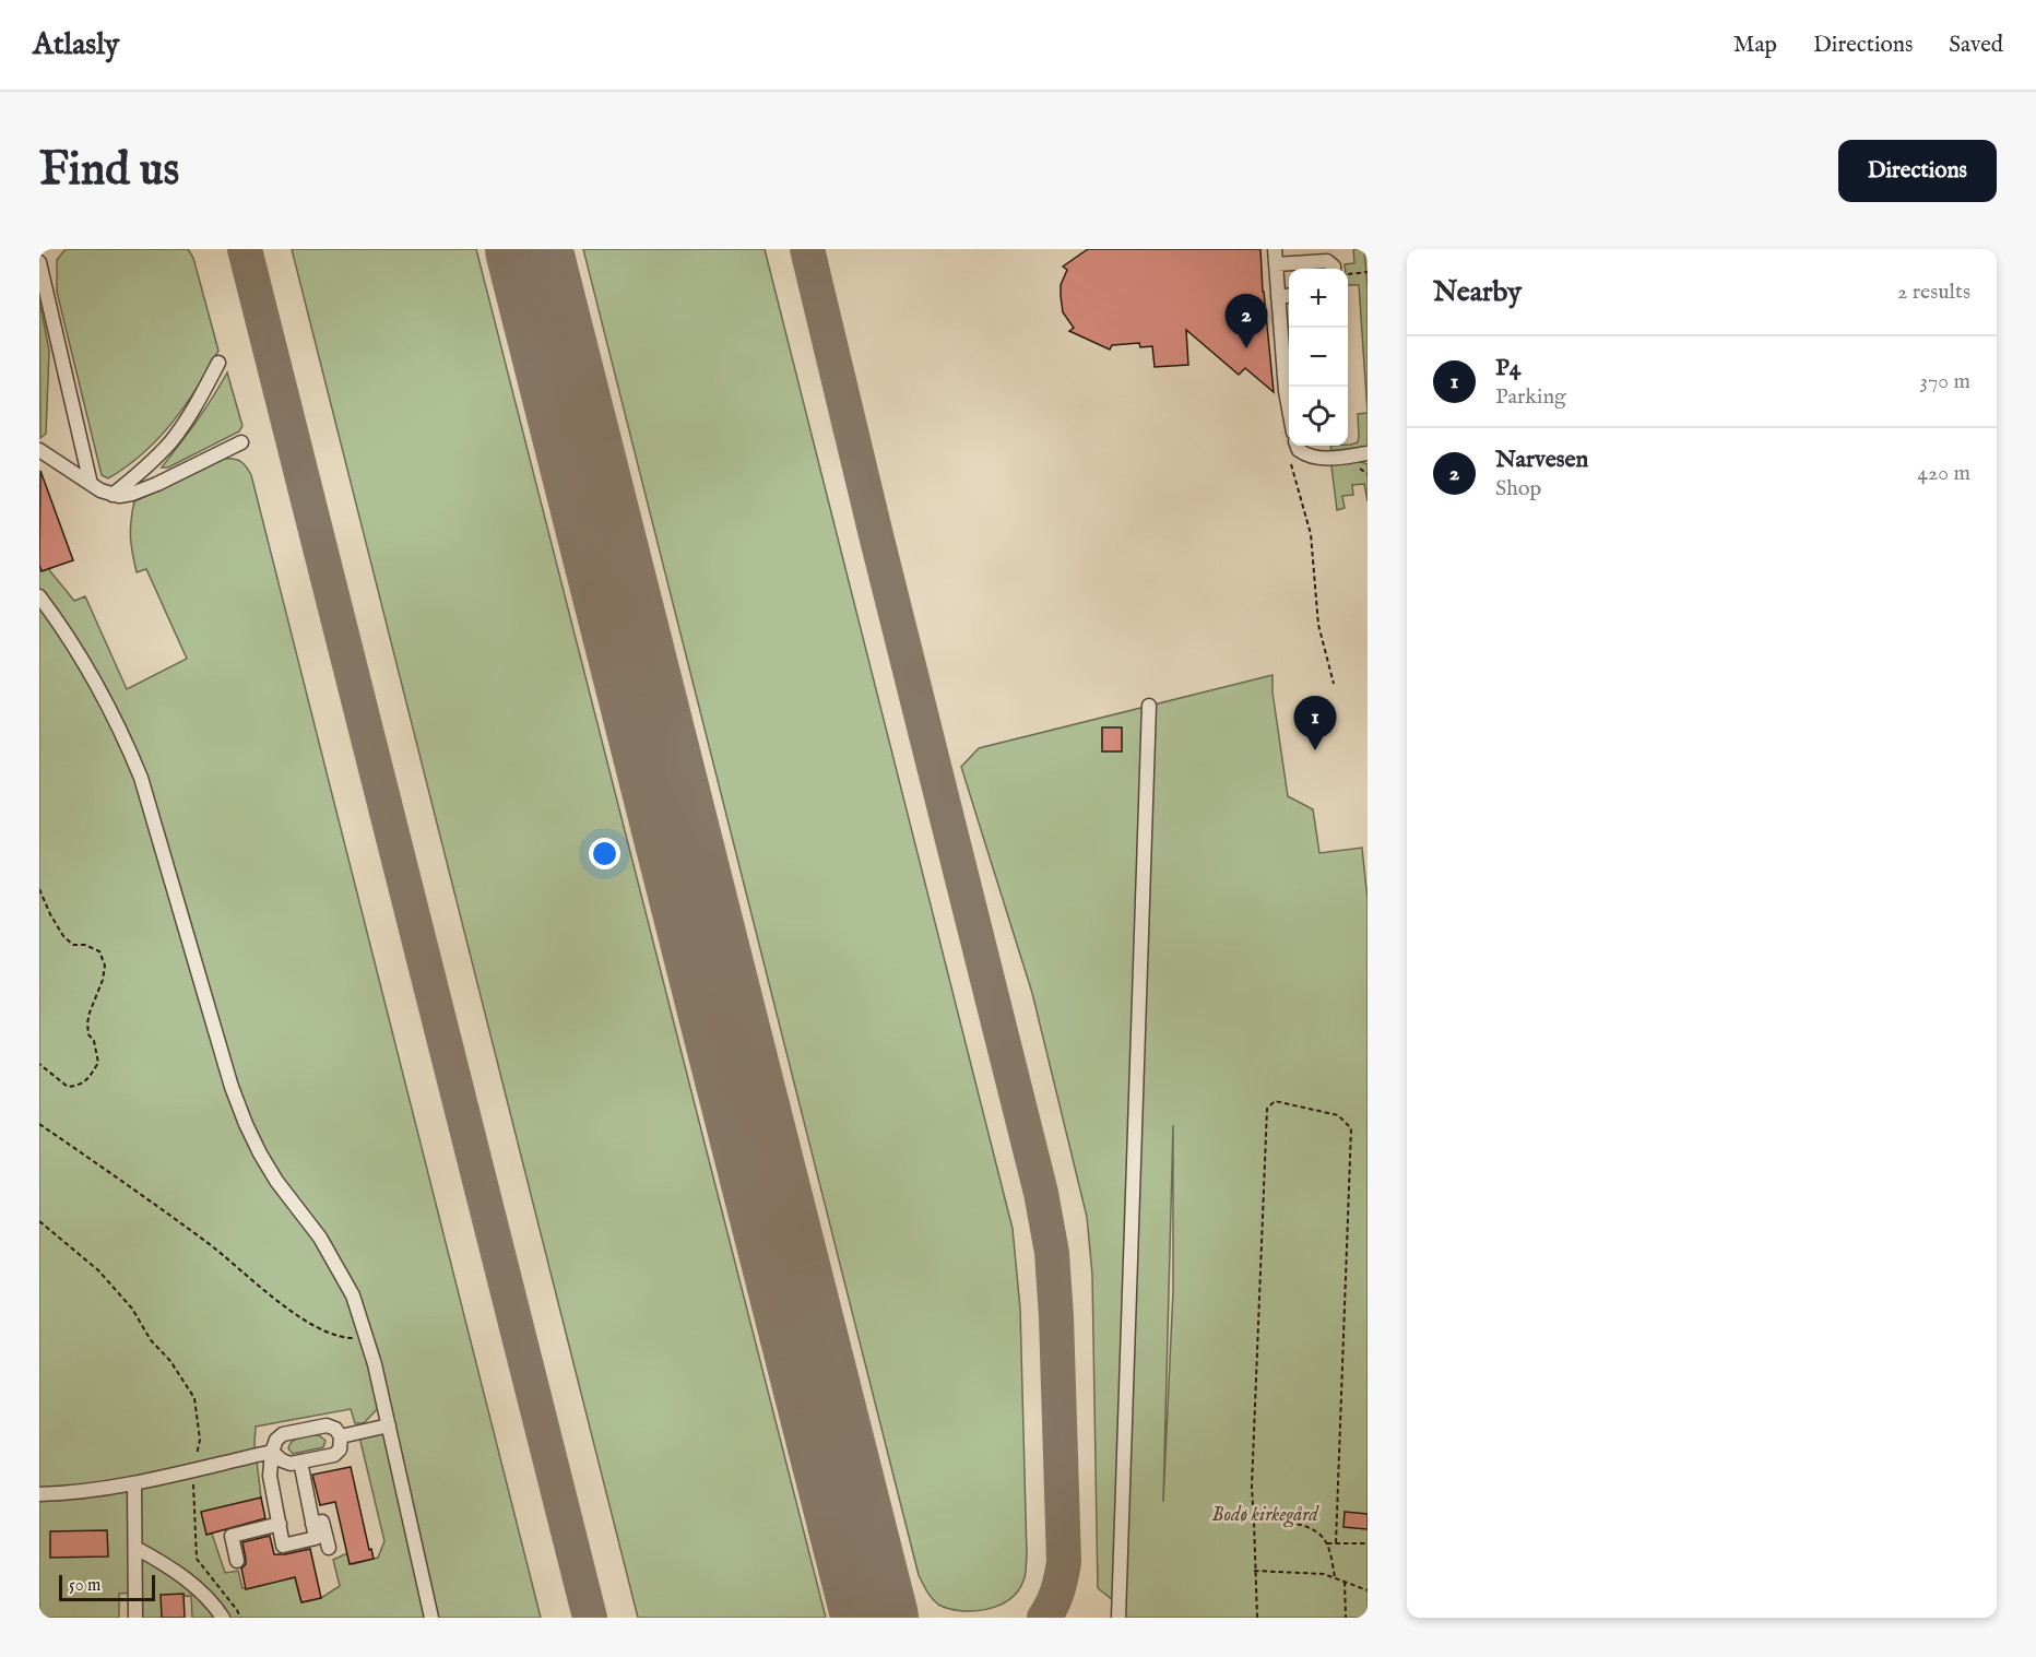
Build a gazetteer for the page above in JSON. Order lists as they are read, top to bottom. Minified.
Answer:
{"parks":["Bodø kirkegård"],"scale_bar":"50 m","page":{"header":"Atlasly","nav":["Map","Directions","Saved"],"buttons":"Directions","title":"Find us","heading":["Nearby","2 results"],"map_buttons":["+","−"],"pins":["2","1"],"list":[{"mark":"1","name":"P4","note":"Parking","value":"370 m"},{"mark":"2","name":"Narvesen","note":"Shop","value":"420 m"}],"scale":"50 m"}}
